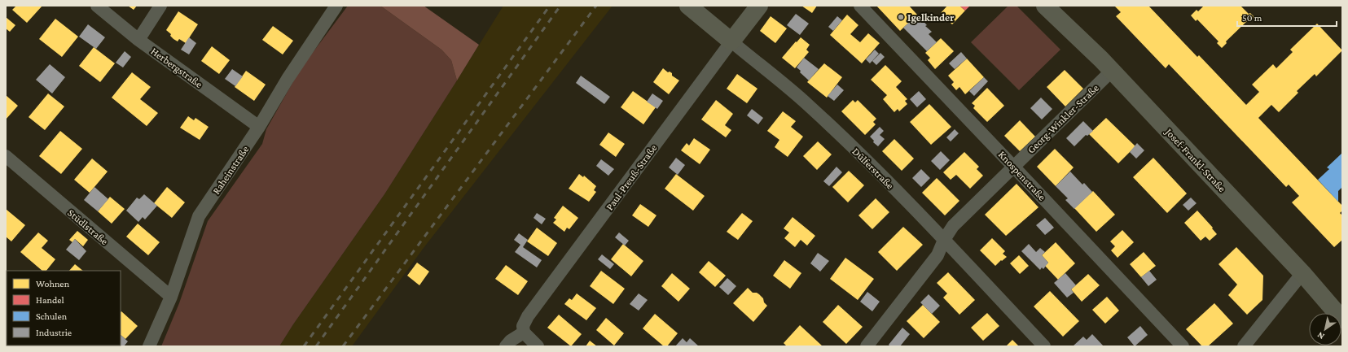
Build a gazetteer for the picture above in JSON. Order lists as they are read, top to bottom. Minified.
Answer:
{"streets":{"main road":["Josef-Frankl-Straße","Dülferstraße","Paul-Preuß-Straße"],"street":["Herbergstraße","Georg-Winkler-Straße","Raheinstraße","Knospenstraße","Stüdlstraße"]},"crossings":[["Herbergstraße","Raheinstraße"],["Georg-Winkler-Straße","Josef-Frankl-Straße"],["Georg-Winkler-Straße","Dülferstraße"],["Georg-Winkler-Straße","Knospenstraße"],["Dülferstraße","Paul-Preuß-Straße"],["Raheinstraße","Stüdlstraße"]],"places":["Igelkinder"],"legend":["Wohnen","Handel","Schulen","Industrie"],"scale_bar":"50 m","north":"bottom left"}
